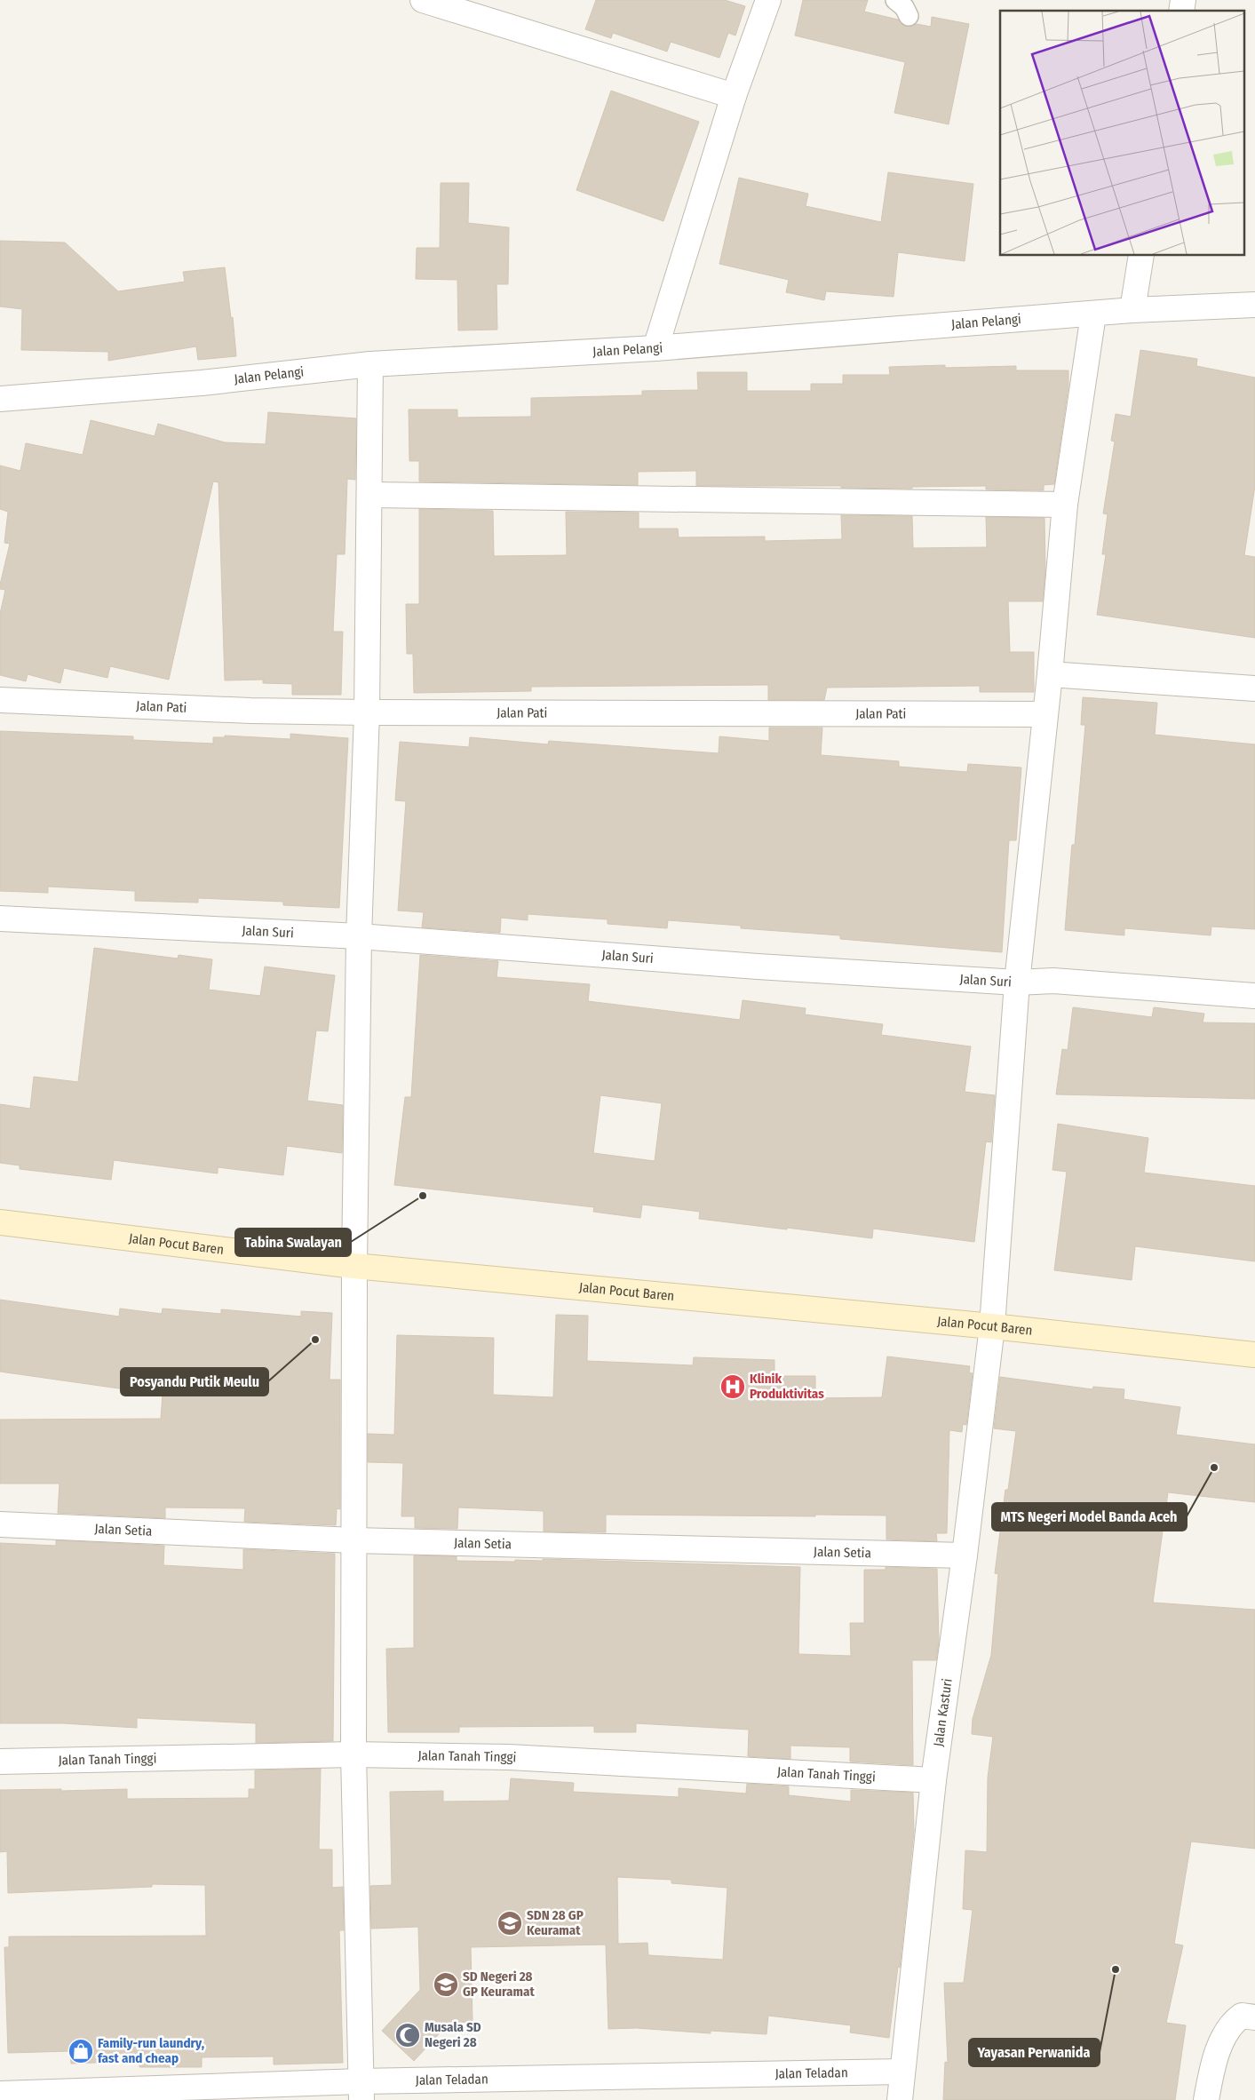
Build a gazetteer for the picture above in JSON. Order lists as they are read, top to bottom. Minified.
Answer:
{"streets":{"main road":["Jalan Pocut Baren"],"street":["Jalan Pelangi","Jalan Pati","Jalan Suri","Jalan Setia","Jalan Kasturi","Jalan Tanah Tinggi","Jalan Teladan"]},"crossings":[["Jalan Pelangi","Jalan Kasturi"],["Jalan Pati","Jalan Kasturi"],["Jalan Suri","Jalan Kasturi"],["Jalan Pocut Baren","Jalan Kasturi"],["Jalan Setia","Jalan Kasturi"],["Jalan Kasturi","Jalan Tanah Tinggi"],["Jalan Kasturi","Jalan Teladan"]],"places":{"other":["Tabina Swalayan","Posyandu Putik Meulu","MTS Negeri Model Banda Aceh","Yayasan Perwanida"],"hospital":["Klinik Produktivitas"],"school or university":["SDN 28 GP Keuramat","SD Negeri 28 GP Keuramat"],"mosque":["Musala SD Negeri 28"],"shop":["Family-run laundry, fast and cheap"]}}
